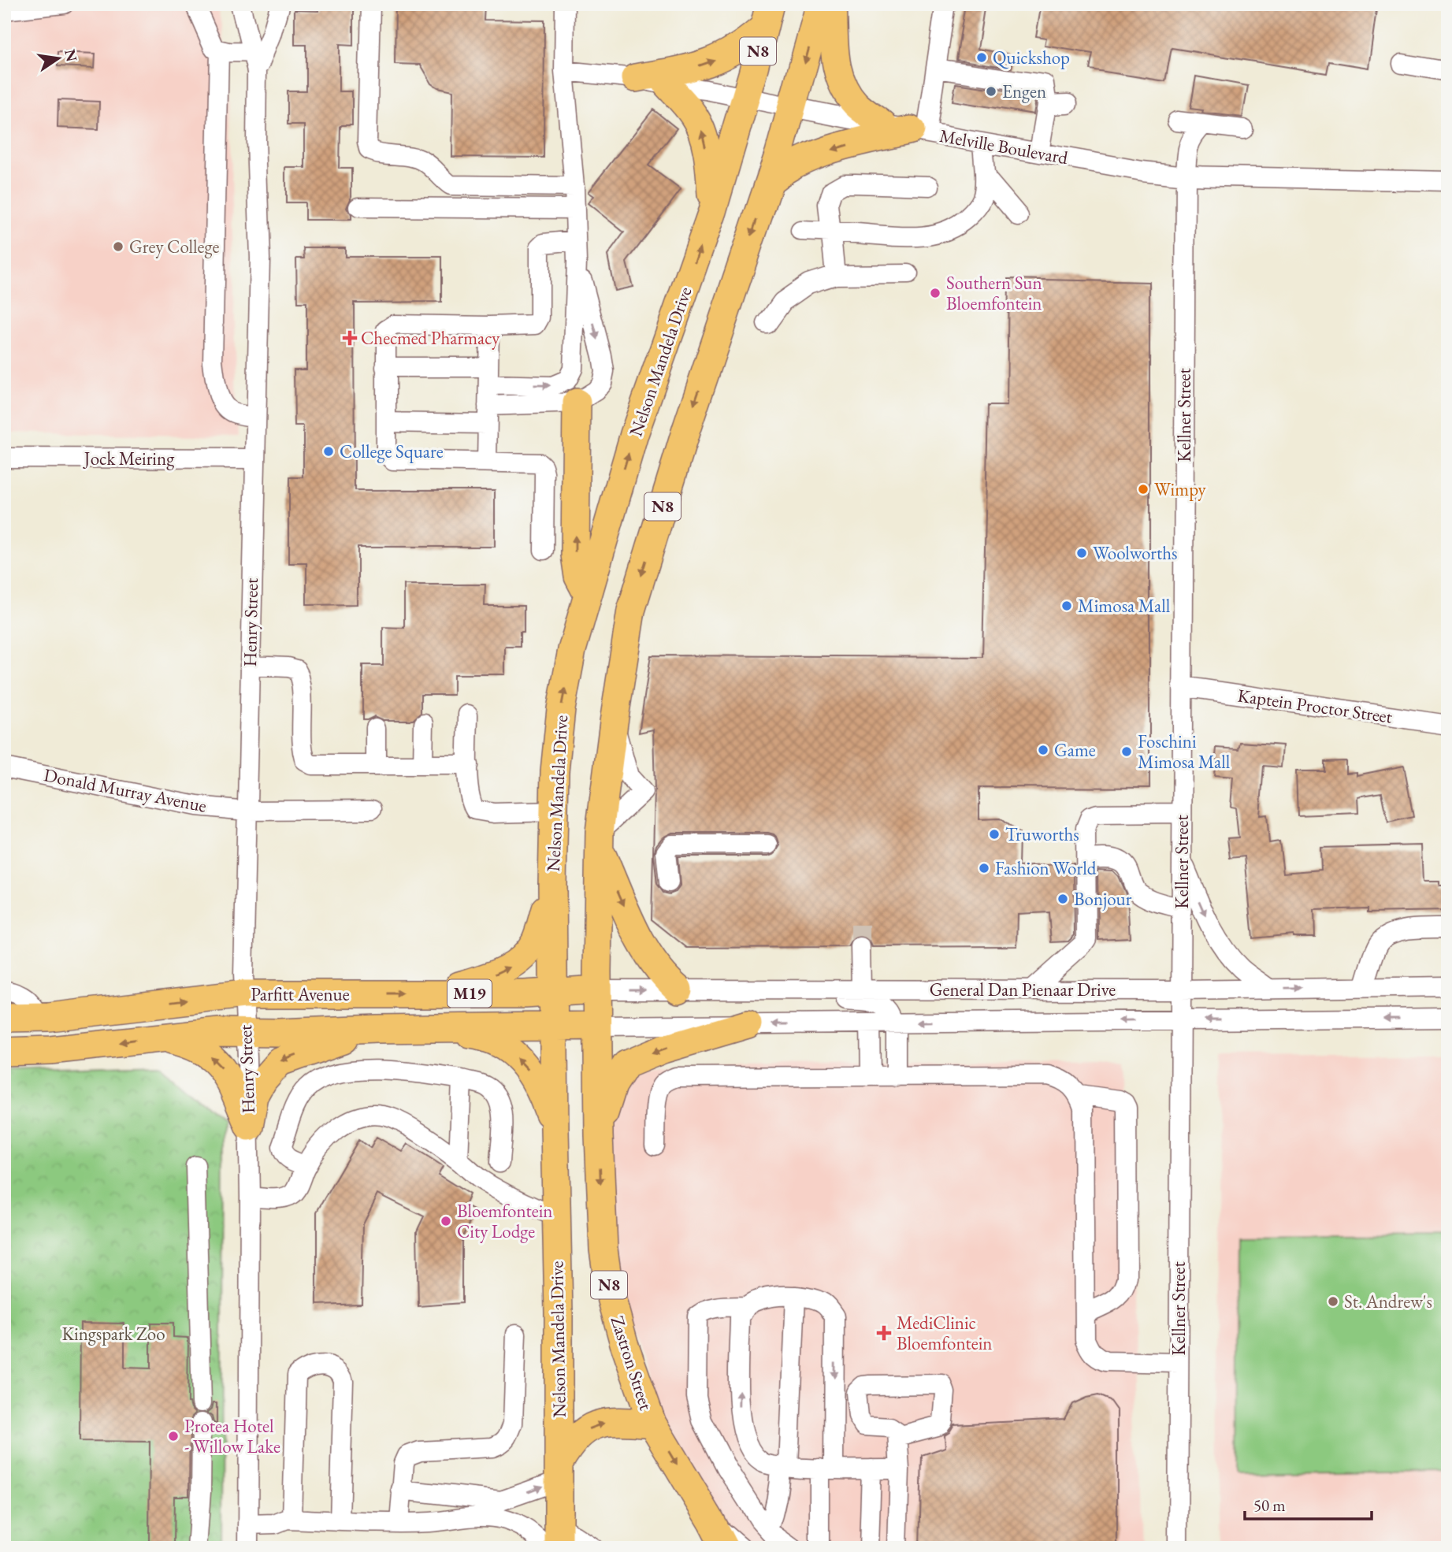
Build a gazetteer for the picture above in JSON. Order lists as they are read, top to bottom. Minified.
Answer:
{"streets":{"highway":["N8","Nelson Mandela Drive","M19","Parfitt Avenue","Zastron Street"],"street":["Melville Boulevard","Kellner Street","Jock Meiring","Henry Street","Kaptein Proctor Street","Donald Murray Avenue","General Dan Pienaar Drive"]},"crossings":[["N8","Melville Boulevard"],["N8","General Dan Pienaar Drive"],["N8","Parfitt Avenue"],["N8","Zastron Street"],["Melville Boulevard","Nelson Mandela Drive"],["Melville Boulevard","Kellner Street"],["Nelson Mandela Drive","Parfitt Avenue"],["Kellner Street","Kaptein Proctor Street"],["Kellner Street","General Dan Pienaar Drive"],["Jock Meiring","Henry Street"],["Henry Street","Donald Murray Avenue"],["Henry Street","Parfitt Avenue"],["General Dan Pienaar Drive","Parfitt Avenue"],["General Dan Pienaar Drive","Zastron Street"],["Parfitt Avenue","Zastron Street"]],"one_way":["Zastron Street"],"parks":["Kingspark Zoo"],"places":{"other":["Quickshop","Engen","Grey College","Southern Sun Bloemfontein","College Square","Wimpy","Woolworths","Mimosa Mall","Game","Foschini Mimosa Mall","Truworths","Fashion World","Bonjour","Bloemfontein City Lodge","St. Andrew's","Protea Hotel - Willow Lake"],"health":["Checmed Pharmacy","MediClinic Bloemfontein"]},"scale_bar":"50 m","north":"right"}
